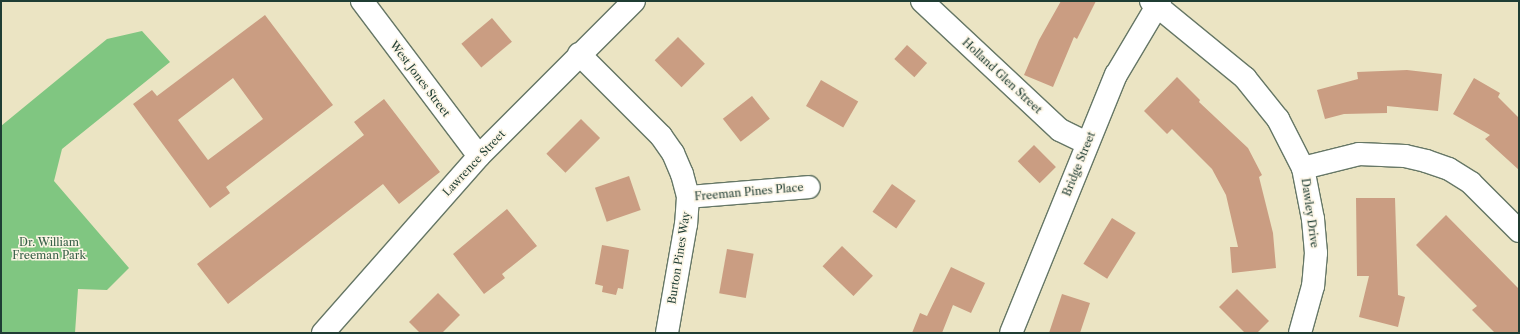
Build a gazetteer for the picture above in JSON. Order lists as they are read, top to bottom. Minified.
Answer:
{"streets":{"street":["Holland Glen Street","West Jones Street","Lawrence Street","Bridge Street","Freeman Pines Place","Dawley Drive","Burton Pines Way"]},"crossings":[["Holland Glen Street","Bridge Street"],["West Jones Street","Lawrence Street"],["Lawrence Street","Burton Pines Way"],["Bridge Street","Dawley Drive"],["Freeman Pines Place","Burton Pines Way"]],"parks":["Dr. William Freeman Park"]}
